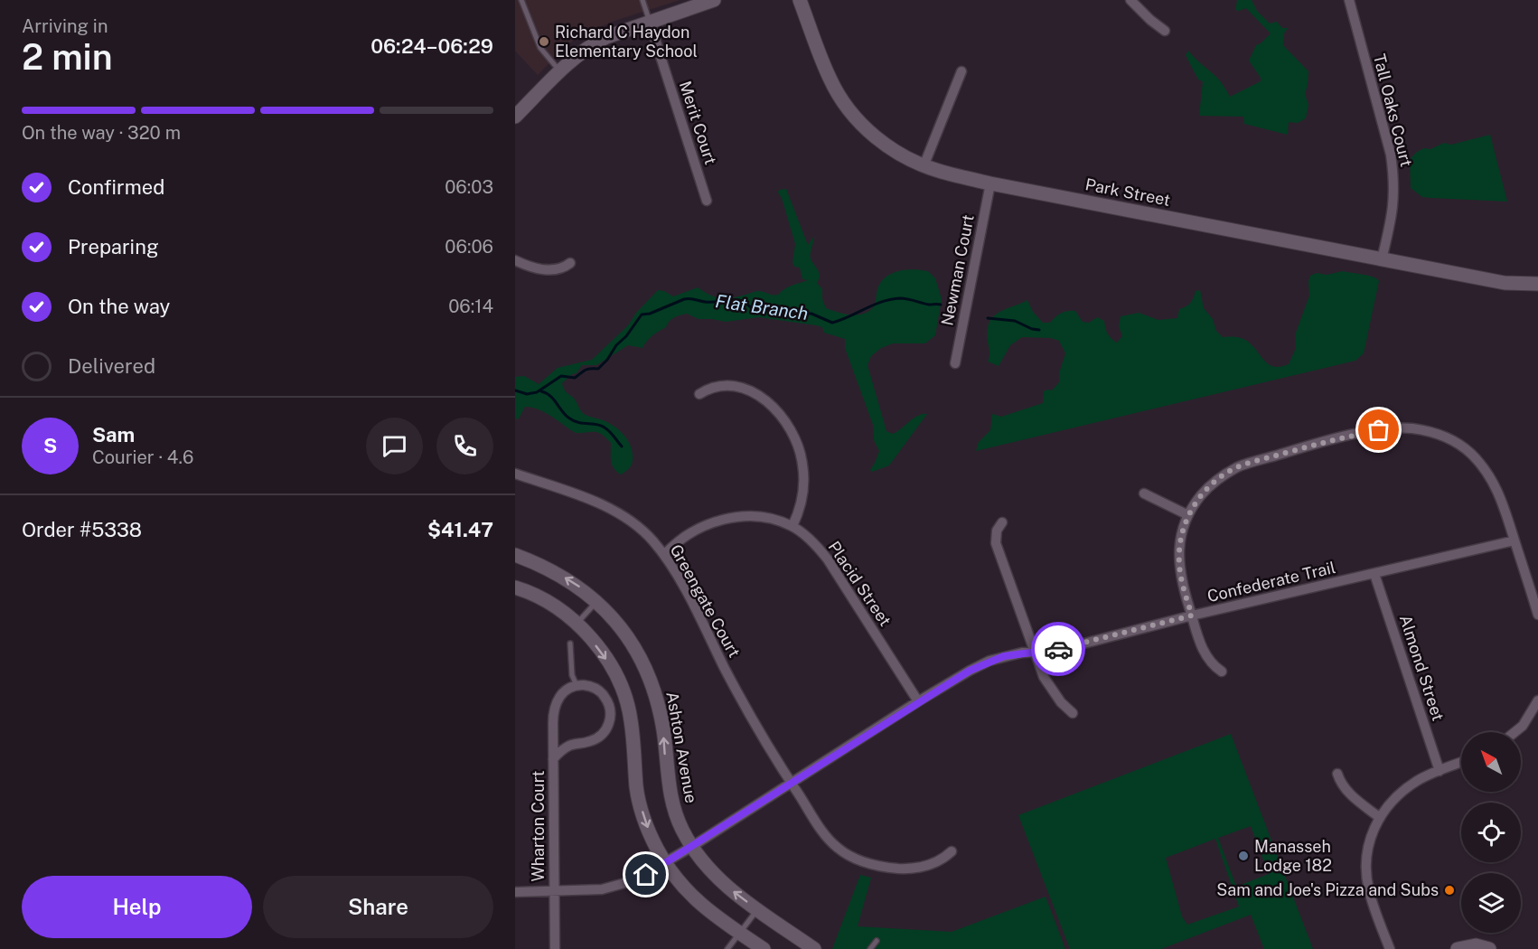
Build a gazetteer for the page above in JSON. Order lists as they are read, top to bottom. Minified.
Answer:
{"streets":{"street":["Tall Oaks Court","Merit Court","Park Street","Newman Court","Confederate Trail","Placid Street","Greengate Court","Almond Street","Ashton Avenue","Wharton Court"]},"crossings":[["Tall Oaks Court","Park Street"],["Park Street","Newman Court"],["Confederate Trail","Placid Street"],["Confederate Trail","Greengate Court"],["Confederate Trail","Almond Street"],["Confederate Trail","Ashton Avenue"],["Confederate Trail","Wharton Court"],["Placid Street","Greengate Court"]],"water":["Flat Branch"],"places":["Richard C Haydon Elementary School","Manasseh Lodge 182","Sam and Joe's Pizza and Subs"],"north":"top left","page":{"heading":["2 min","Arriving in","06:24–06:29"],"panel":["Sam","Courier · 4.6","Order #5338","$41.47"],"bar":"On the way · 320 m","list":[["Confirmed","06:03"],["Preparing","06:06"],["On the way","06:14"],"Delivered"],"round":"S","buttons":["Help","Share"]}}
